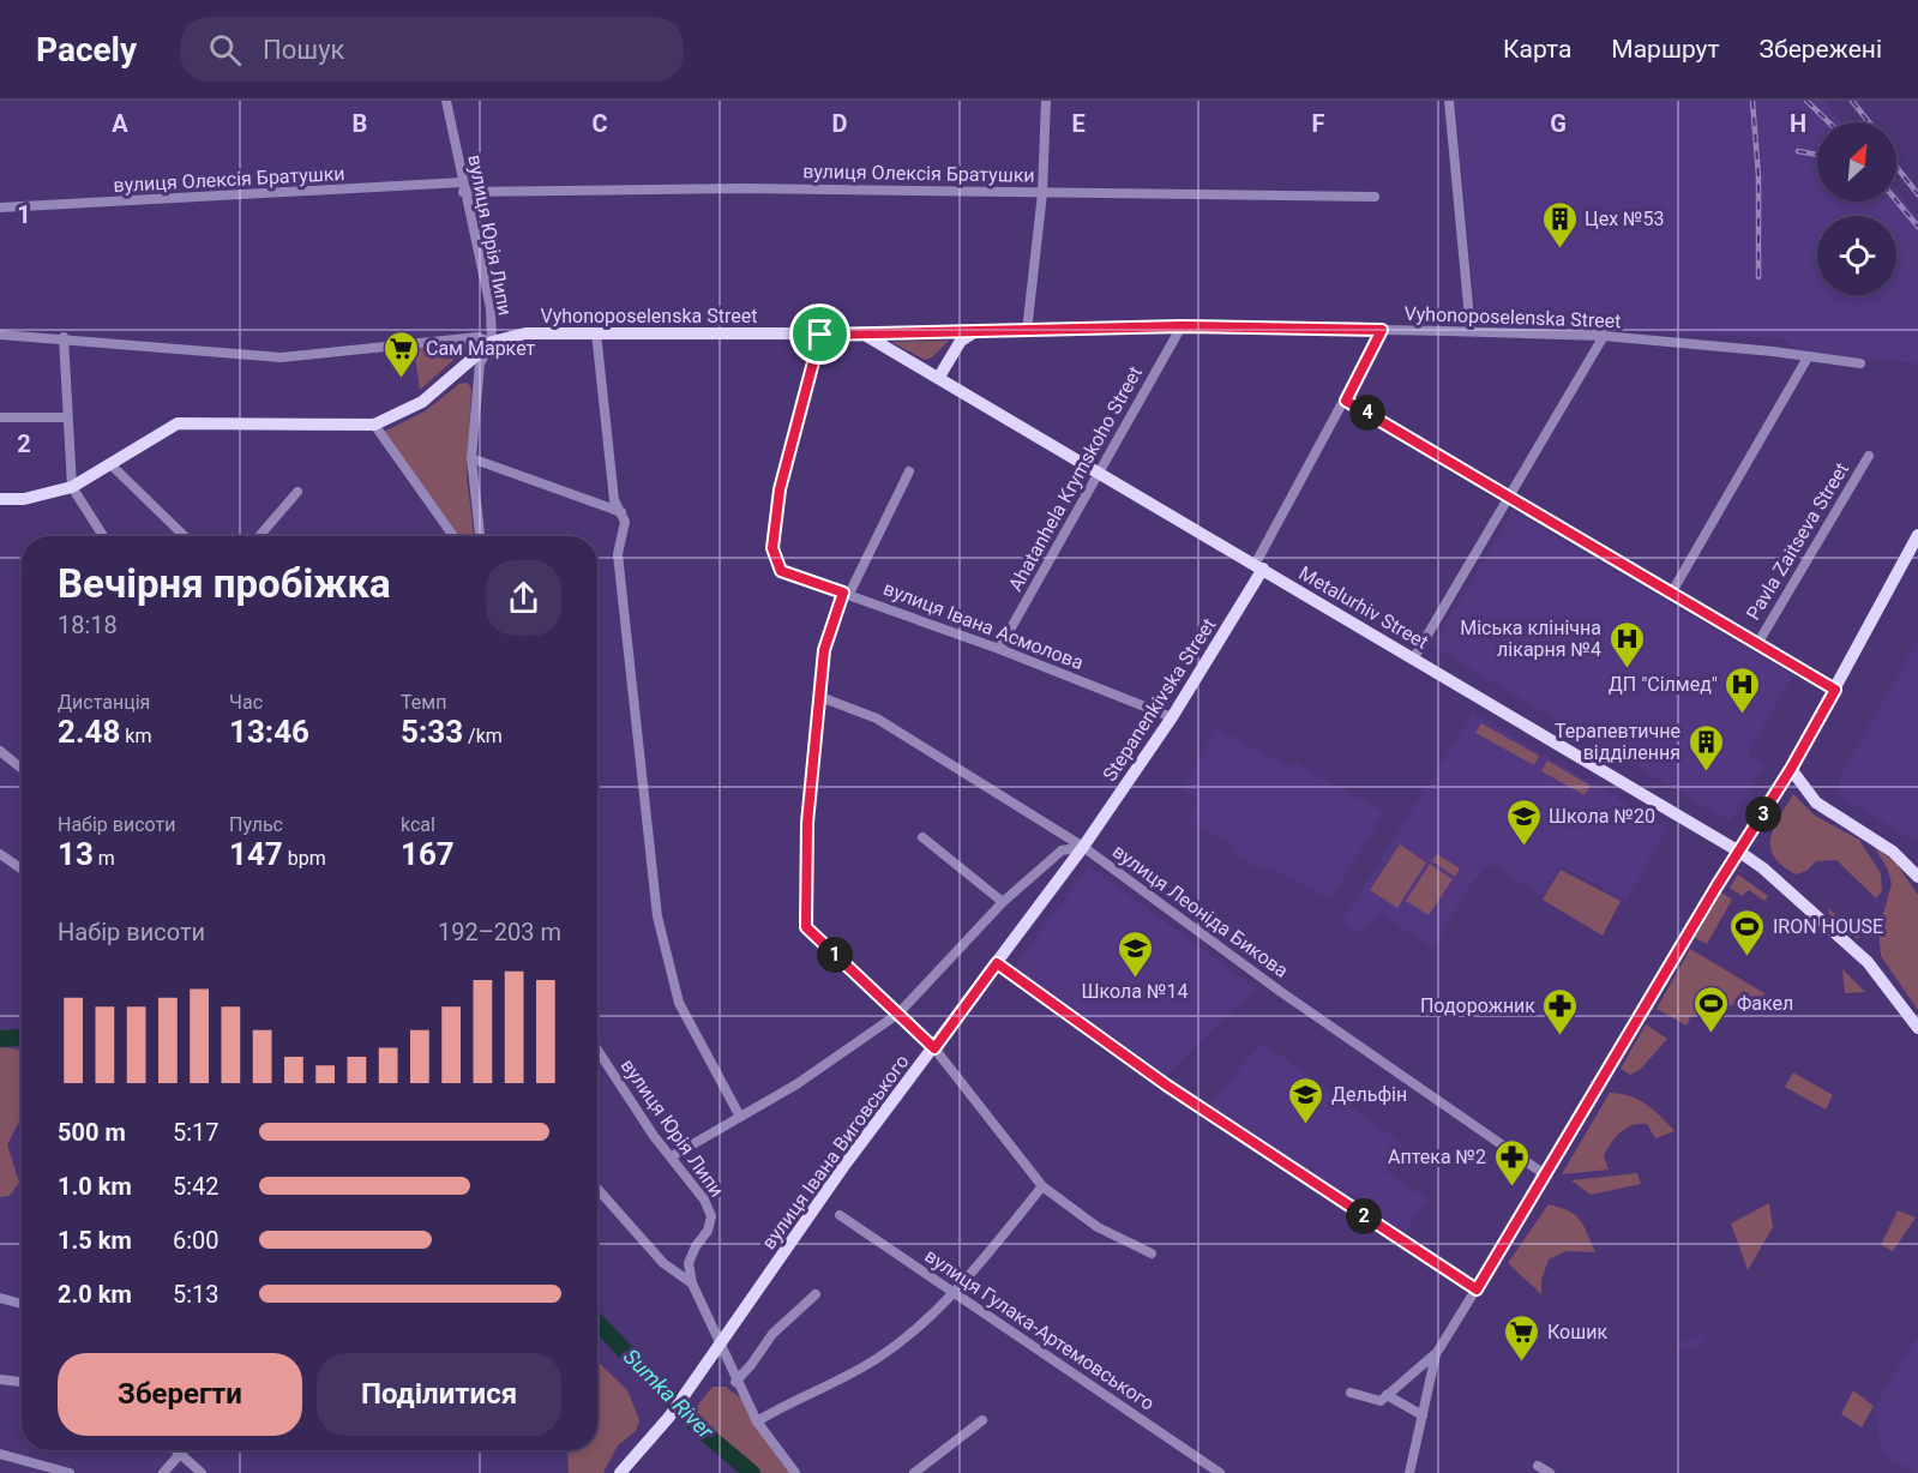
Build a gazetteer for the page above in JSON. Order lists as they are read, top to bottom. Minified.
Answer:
{"streets":{"main road":["Vyhonoposelenska Street","Metalurhiv Street","Stepanenkivska Street","вулиця Івана Виговського"],"street":["вулиця Олексія Братушки","вулиця Юрія Липи","Ahatanhela Krymskoho Street","Pavla Zaitseva Street","вулиця Івана Асмолова","вулиця Леоніда Бикова","вулиця Гулака-Артемовського"]},"crossings":[["вулиця Олексія Братушки","вулиця Юрія Липи"],["вулиця Юрія Липи","Vyhonoposelenska Street"],["Vyhonoposelenska Street","Ahatanhela Krymskoho Street"],["Vyhonoposelenska Street","Metalurhiv Street"],["Vyhonoposelenska Street","вулиця Івана Асмолова"],["Vyhonoposelenska Street","Stepanenkivska Street"],["Ahatanhela Krymskoho Street","Metalurhiv Street"],["Ahatanhela Krymskoho Street","вулиця Івана Асмолова"],["Metalurhiv Street","Stepanenkivska Street"],["вулиця Івана Асмолова","Stepanenkivska Street"],["Stepanenkivska Street","вулиця Леоніда Бикова"],["Stepanenkivska Street","вулиця Івана Виговського"],["вулиця Леоніда Бикова","вулиця Івана Виговського"]],"water":["Sumka River"],"places":{"building":["Цех №53","Терапевтичне відділення"],"supermarket":["Сам Маркет","Кошик"],"hospital":["Міська клінічна лікарня №4","ДП \"Сілмед\""],"school or university":["Школа №20","Школа №14","Дельфін"],"sports":["IRON HOUSE","Факел"],"pharmacy":["Подорожник","Аптека №2"]},"north":"top right","page":{"header":"Pacely","search":"Пошук","nav":["Карта","Маршрут","Збережені"],"pins":["4","3","1","2"],"heading":["Вечірня пробіжка","18:18"],"stats":[["Дистанція","2.48 km"],["Час","13:46"],["Темп","5:33 /km"],["Набір висоти","13 m"],["Пульс","147 bpm"],["kcal","167"]],"chart":["Набір висоти","192–203 m"],"list":[{"name":"500 m","note":"5:17"},{"name":"1.0 km","note":"5:42"},{"name":"1.5 km","note":"6:00"},{"name":"2.0 km","note":"5:13"}],"buttons":["Зберегти","Поділитися"]},"grid":{"columns":["A","B","C","D","E","F","G","H"],"rows":["1","2"]}}
